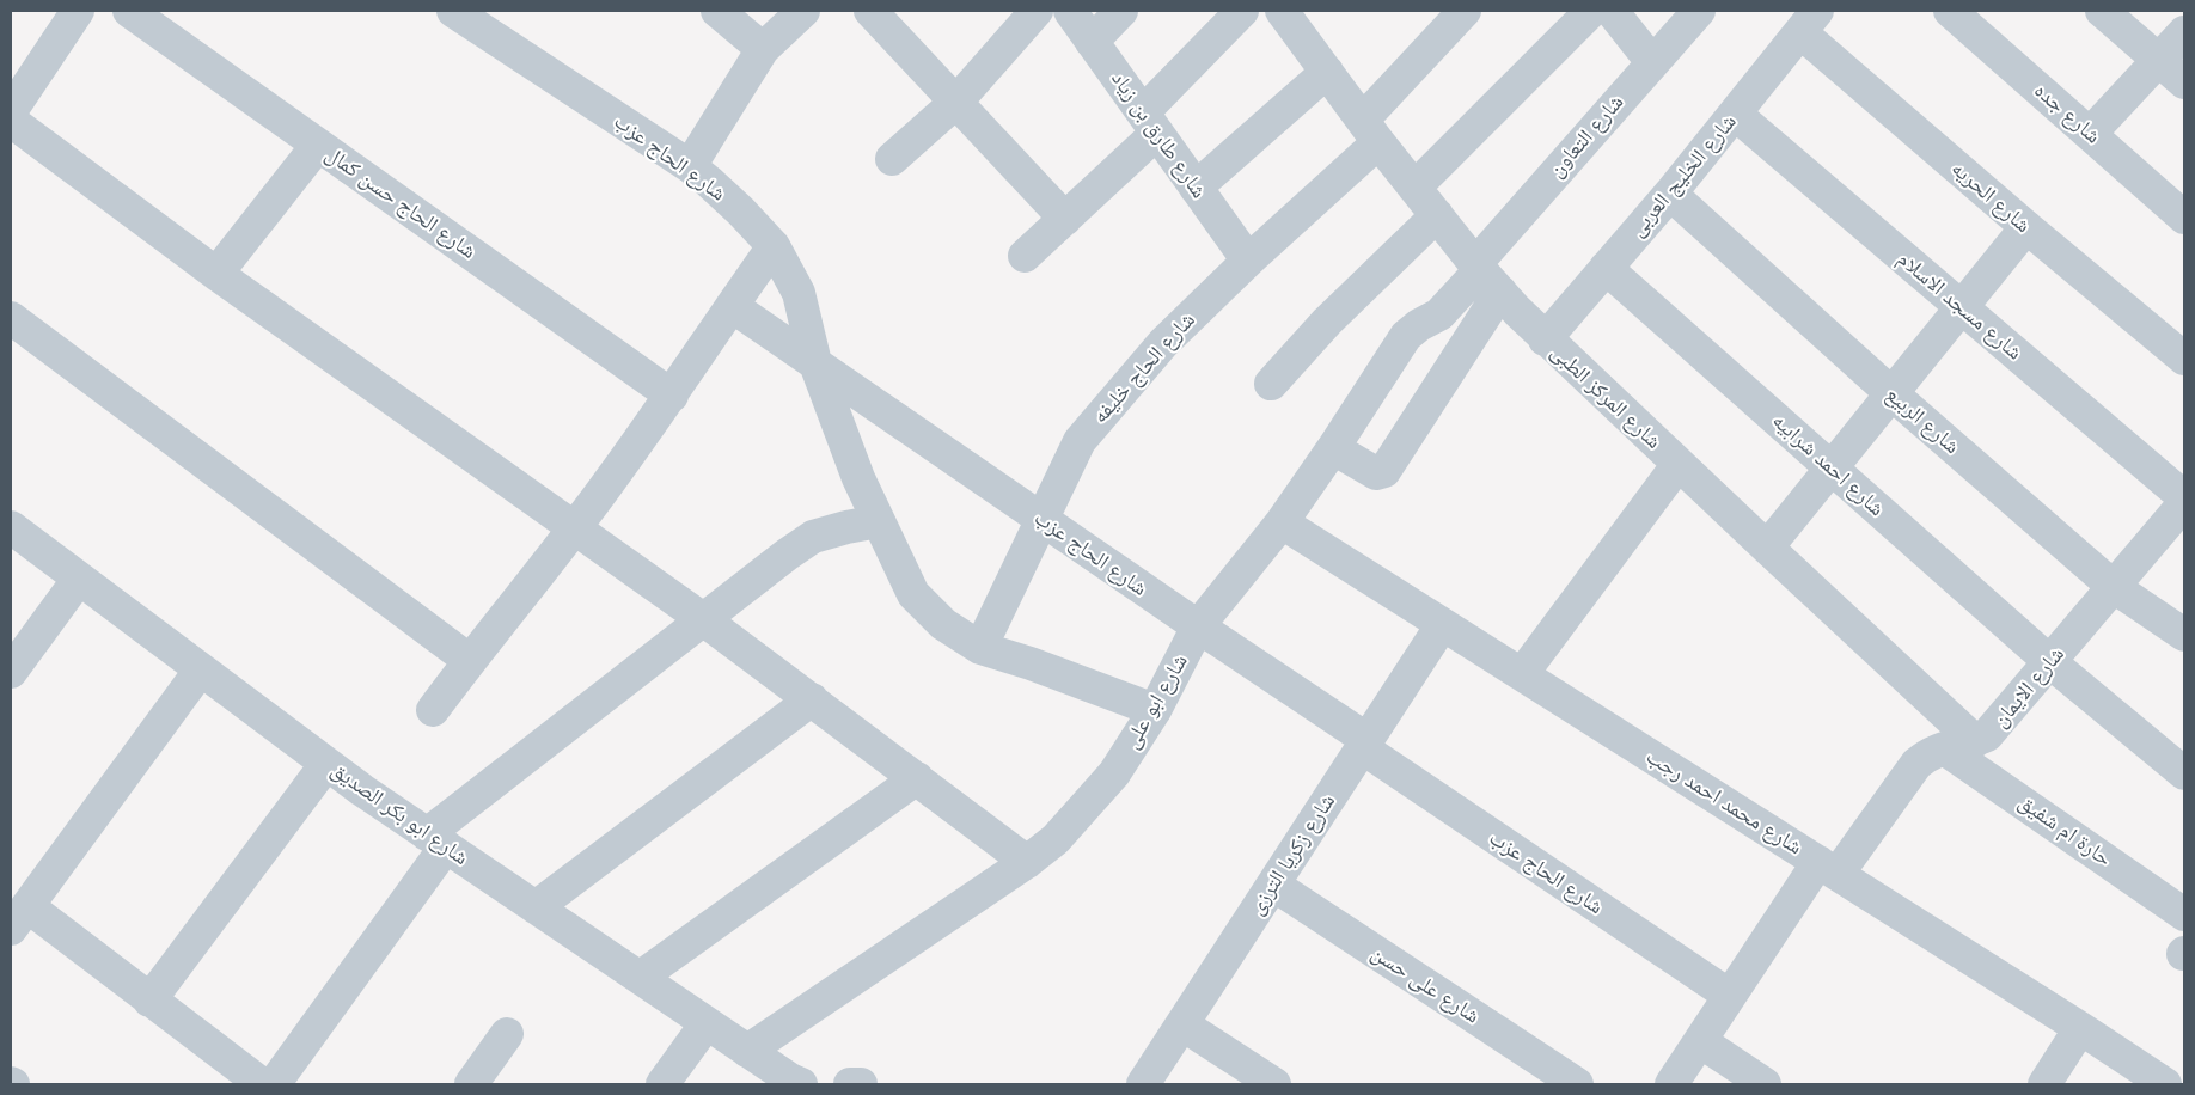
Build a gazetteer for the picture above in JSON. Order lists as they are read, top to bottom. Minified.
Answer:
{"streets":{"street":["شارع جده","شارع طارق بن زياد","شارع التعاون","شارع الحاج عزب","شارع الخليج العربى","شارع الحريه","شارع الحاج حسن كمال","شارع مسجد الاسلام","شارع الحاج خليفه","شارع المركز الطبى","شارع الربيع","شارع احمد شرابيه","شارع الايمان","شارع ابو على","شارع محمد احمد رجب","شارع ابو بكر الصديق","حارة ام شفيق","شارع زكريا الترزى","شارع على حسن"]},"crossings":[["شارع طارق بن زياد","شارع الحاج خليفه"],["شارع التعاون","شارع المركز الطبى"],["شارع التعاون","شارع ابو على"],["شارع الحاج عزب","شارع الحاج خليفه"],["شارع الحاج عزب","شارع الايمان"],["شارع الحاج عزب","شارع ابو على"],["شارع الحاج عزب","شارع زكريا الترزى"],["شارع الخليج العربى","شارع الحريه"],["شارع الخليج العربى","شارع مسجد الاسلام"],["شارع الخليج العربى","شارع المركز الطبى"],["شارع الخليج العربى","شارع الربيع"],["شارع الخليج العربى","شارع احمد شرابيه"],["شارع الحاج خليفه","شارع المركز الطبى"],["شارع المركز الطبى","شارع الايمان"],["شارع المركز الطبى","شارع ابو على"],["شارع الربيع","شارع الايمان"],["شارع احمد شرابيه","شارع الايمان"],["شارع الايمان","شارع محمد احمد رجب"],["شارع الايمان","حارة ام شفيق"],["شارع ابو على","شارع محمد احمد رجب"],["شارع ابو على","شارع ابو بكر الصديق"],["شارع محمد احمد رجب","شارع زكريا الترزى"],["شارع زكريا الترزى","شارع على حسن"]]}
